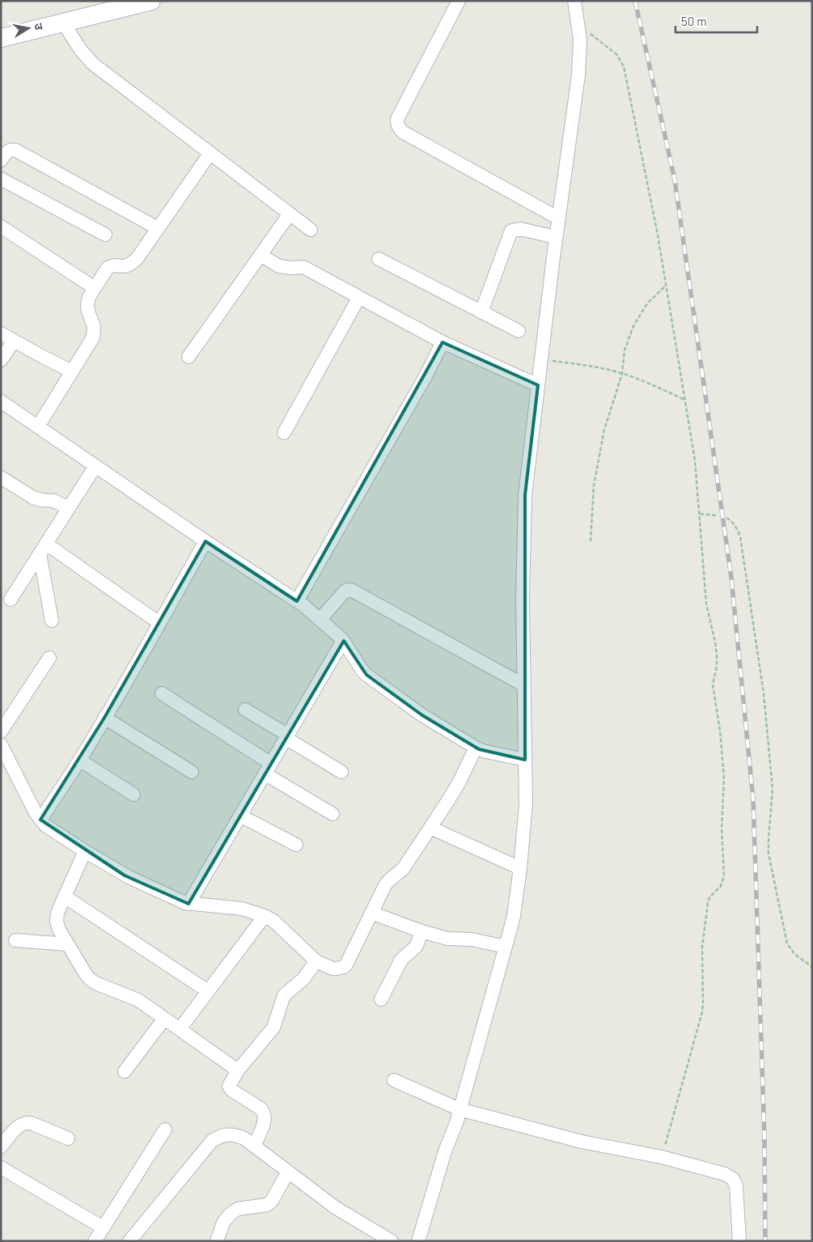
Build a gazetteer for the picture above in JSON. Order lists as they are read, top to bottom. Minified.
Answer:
{"scale_bar":"50 m","north":"right"}
